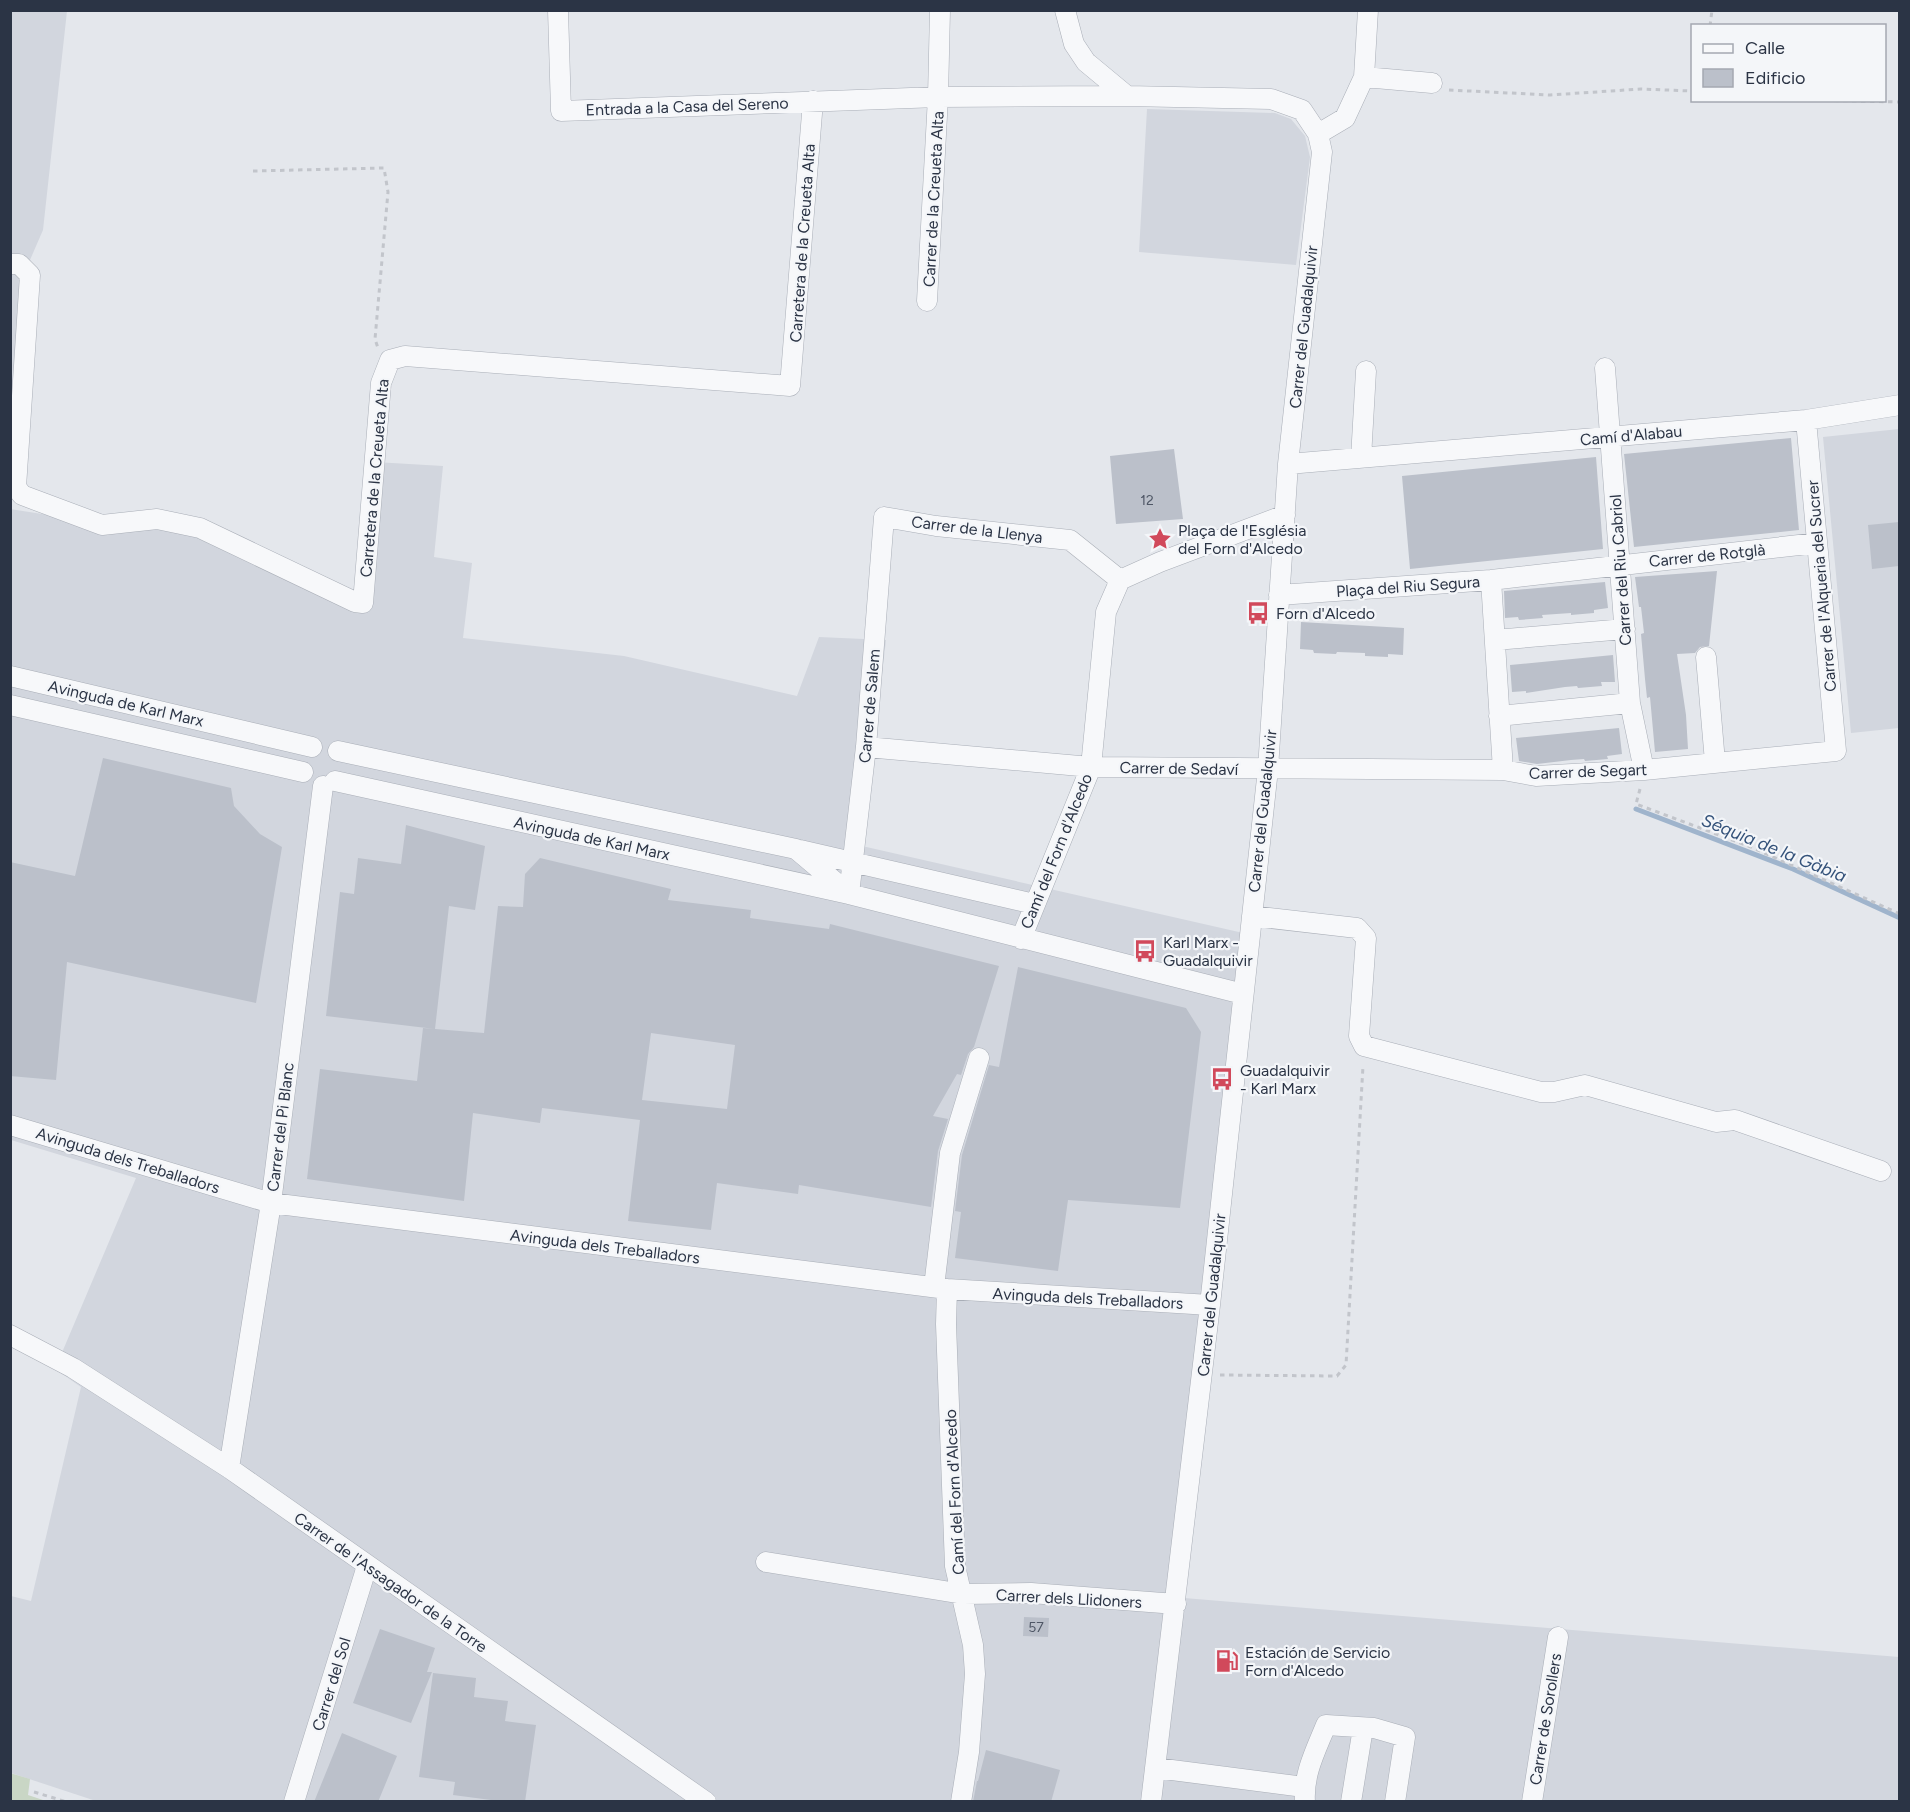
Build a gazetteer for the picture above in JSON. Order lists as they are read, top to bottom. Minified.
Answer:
{"streets":{"street":["Entrada a la Casa del Sereno","Carrer de la Creueta Alta","Carretera de la Creueta Alta","Carrer del Guadalquivir","Camí d'Alabau","Carrer de la Llenya","Carrer de Rotglà","Carrer del Riu Cabriol","Plaça del Riu Segura","Carrer de l'Alqueria del Sucrer","Avinguda de Karl Marx","Carrer de Salem","Carrer de Sedaví","Carrer de Segart","Camí del Forn d'Alcedo","Carrer del Pi Blanc","Avinguda dels Treballadors","Carrer de l'Assagador de la Torre","Carrer dels Llidoners","Carrer del Sol","Carrer de Sorollers"]},"crossings":[["Entrada a la Casa del Sereno","Carrer de la Creueta Alta"],["Entrada a la Casa del Sereno","Carretera de la Creueta Alta"],["Carrer de la Creueta Alta","Carretera de la Creueta Alta"],["Carrer de la Creueta Alta","Carrer del Guadalquivir"],["Carrer del Guadalquivir","Camí d'Alabau"],["Carrer del Guadalquivir","Plaça del Riu Segura"],["Carrer del Guadalquivir","Avinguda de Karl Marx"],["Carrer del Guadalquivir","Carrer de Sedaví"],["Carrer del Guadalquivir","Carrer de Segart"],["Carrer del Guadalquivir","Avinguda dels Treballadors"],["Carrer del Guadalquivir","Carrer dels Llidoners"],["Camí d'Alabau","Carrer del Riu Cabriol"],["Camí d'Alabau","Carrer de l'Alqueria del Sucrer"],["Carrer de la Llenya","Carrer de Salem"],["Carrer de la Llenya","Camí del Forn d'Alcedo"],["Carrer de Rotglà","Carrer del Riu Cabriol"],["Carrer de Rotglà","Plaça del Riu Segura"],["Carrer de Rotglà","Carrer de l'Alqueria del Sucrer"],["Carrer del Riu Cabriol","Carrer de Segart"],["Plaça del Riu Segura","Carrer de Segart"],["Carrer de l'Alqueria del Sucrer","Carrer de Segart"],["Avinguda de Karl Marx","Carrer de Salem"],["Avinguda de Karl Marx","Camí del Forn d'Alcedo"],["Avinguda de Karl Marx","Carrer del Pi Blanc"],["Carrer de Salem","Carrer de Sedaví"],["Carrer de Sedaví","Carrer de Segart"],["Carrer de Sedaví","Camí del Forn d'Alcedo"],["Camí del Forn d'Alcedo","Avinguda dels Treballadors"],["Camí del Forn d'Alcedo","Carrer dels Llidoners"],["Carrer del Pi Blanc","Avinguda dels Treballadors"],["Carrer del Pi Blanc","Carrer de l'Assagador de la Torre"],["Carrer de l'Assagador de la Torre","Carrer del Sol"]],"water":["Séquia de la Gàbia"],"places":{"place":["Plaça de l'Església del Forn d'Alcedo"],"bus stop":["Forn d'Alcedo","Karl Marx - Guadalquivir","Guadalquivir - Karl Marx"],"fuel station":["Estación de Servicio Forn d'Alcedo"]},"house_numbers":["12","57"],"legend":["Calle","Edificio"]}
